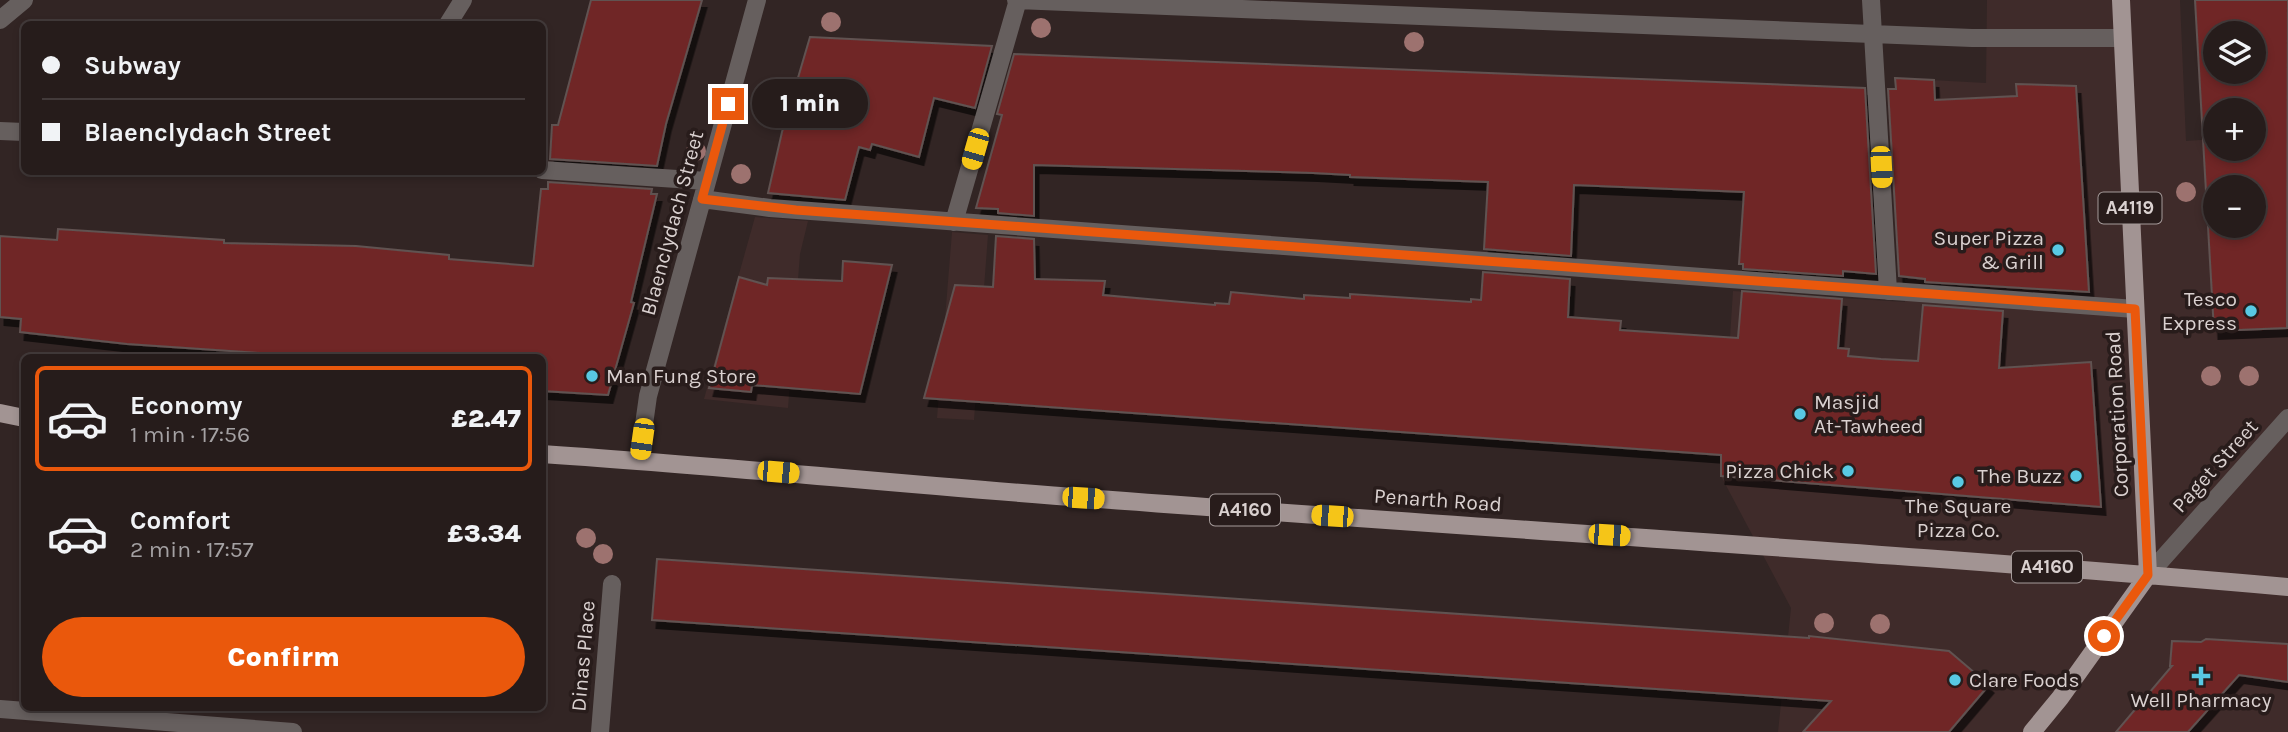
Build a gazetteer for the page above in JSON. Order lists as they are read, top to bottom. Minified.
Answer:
{"streets":{"main road":["A4119","Corporation Road","Penarth Road","A4160"],"street":["Blaenclydach Street","Paget Street","Dinas Place"]},"crossings":[["Blaenclydach Street","Penarth Road"],["Corporation Road","Paget Street"],["Corporation Road","Penarth Road"],["Paget Street","Penarth Road"]],"places":{"other":["Super Pizza & Grill","Tesco Express","Man Fung Store","Masjid At-Tawheed","Pizza Chick","The Buzz","The Square Pizza Co.","Clare Foods"],"health":["Well Pharmacy"]},"page":{"map_buttons":["+","−"],"banner":["Subway","Blaenclydach Street"],"bubble":"1 min","list":[{"name":"Economy","note":"1 min · 17:56","value":"£2.47"},{"name":"Comfort","note":"2 min · 17:57","value":"£3.34"}],"buttons":"Confirm"}}
